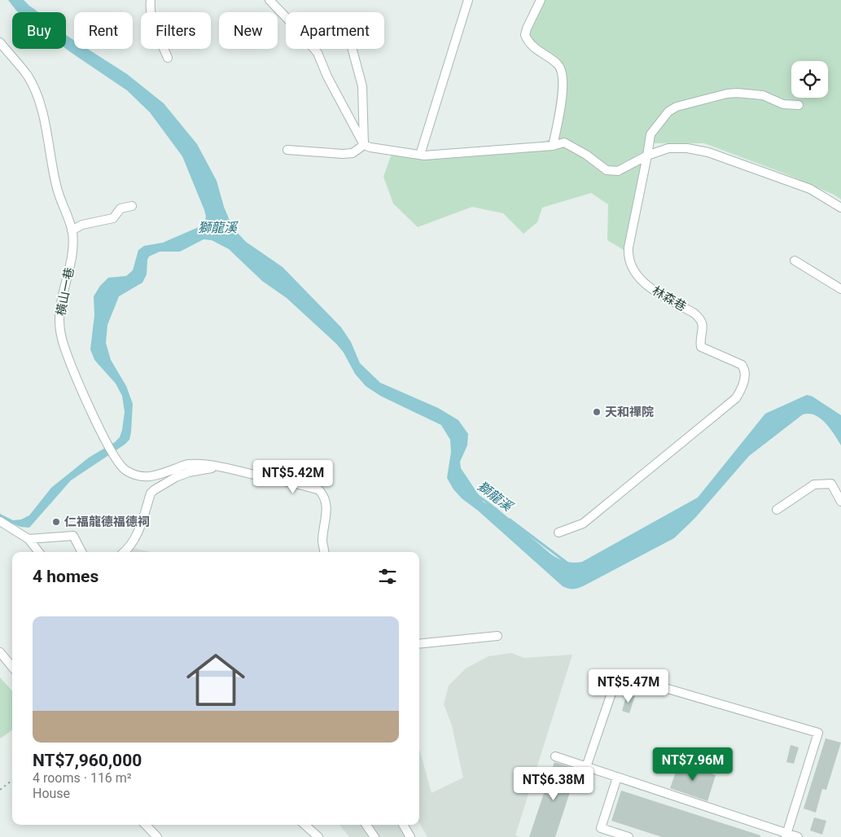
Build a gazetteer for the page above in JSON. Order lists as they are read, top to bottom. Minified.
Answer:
{"streets":{"street":["橫山一巷","林森巷"]},"water":["獅龍溪"],"places":["天和禪院","仁福龍德福德祠"],"page":{"chip":["Buy","Rent","Filters","New","Apartment"],"price":["NT$5.42M","NT$5.47M","NT$7.96M","NT$6.38M"],"heading":"4 homes","list":[{"name":"NT$7,960,000","note":"4 rooms · 116 m² · House"}]}}
